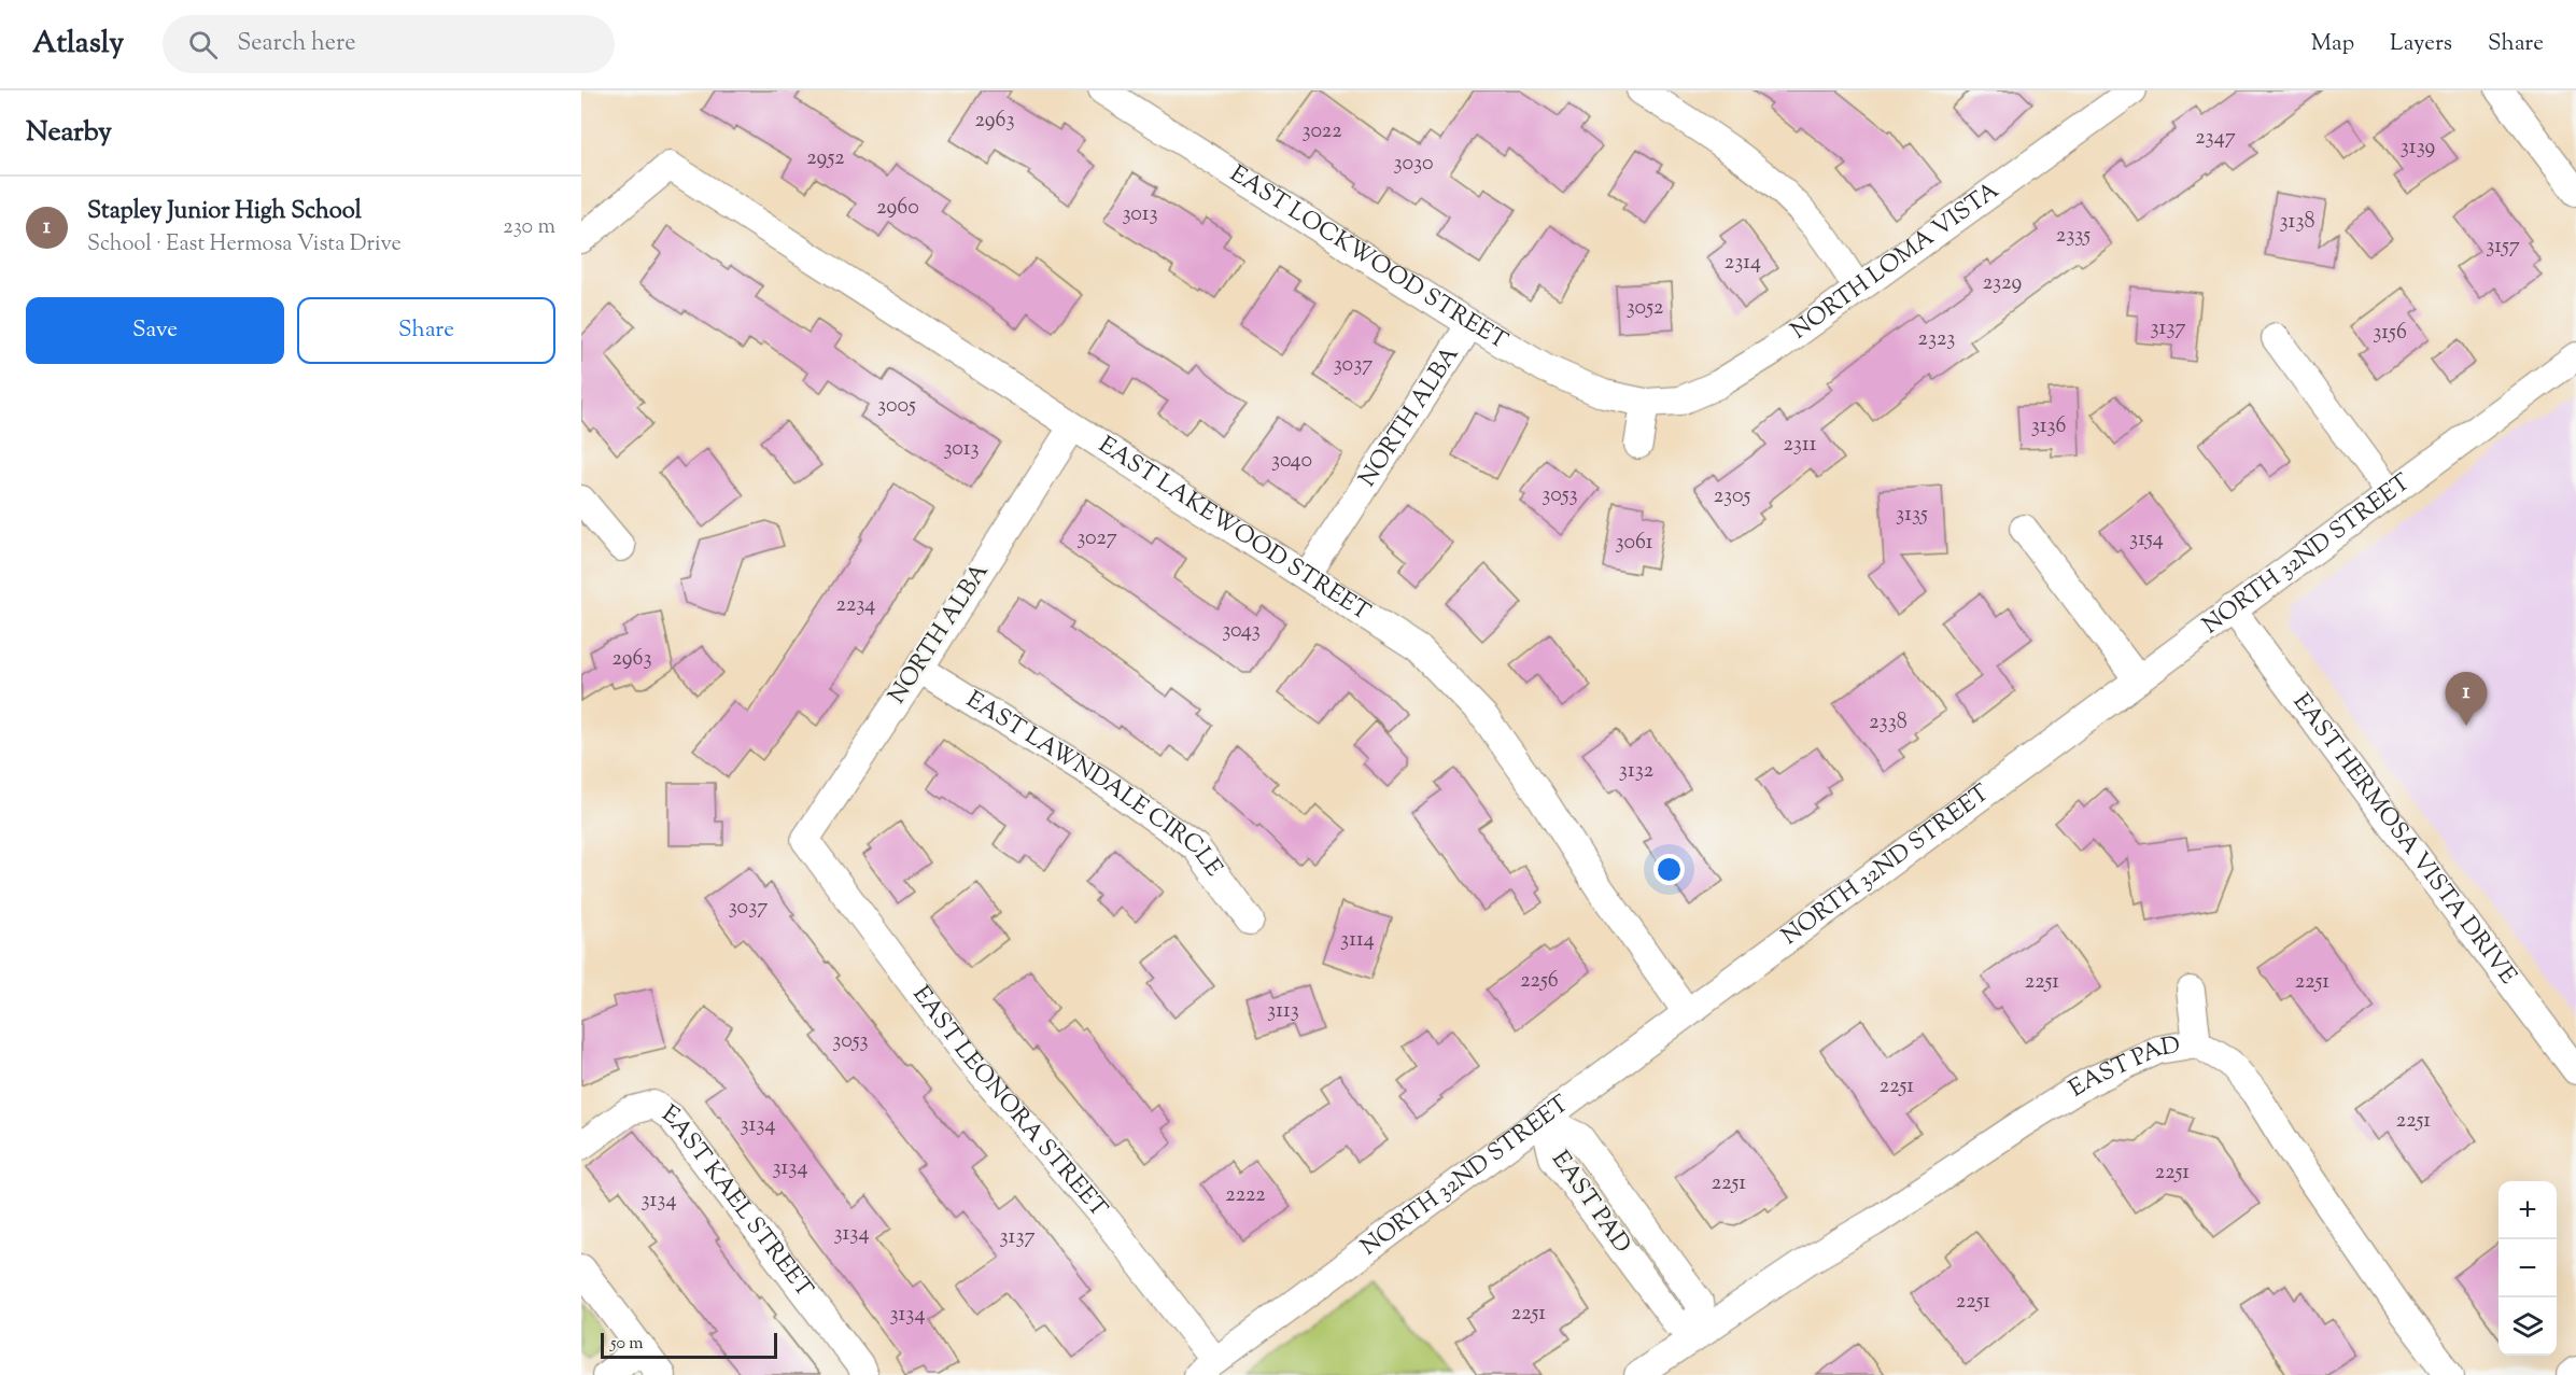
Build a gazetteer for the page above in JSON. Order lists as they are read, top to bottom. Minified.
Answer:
{"streets":{"street":["EAST LOCKWOOD STREET","NORTH LOMA VISTA","NORTH ALBA","EAST LAKEWOOD STREET","NORTH 32ND STREET","EAST LAWNDALE CIRCLE","EAST HERMOSA VISTA DRIVE","EAST PAD","EAST LEONORA STREET","EAST KAEL STREET"]},"crossings":[["EAST LOCKWOOD STREET","NORTH LOMA VISTA"],["EAST LOCKWOOD STREET","NORTH ALBA"],["NORTH ALBA","EAST LAKEWOOD STREET"],["NORTH ALBA","EAST LAWNDALE CIRCLE"],["NORTH ALBA","EAST LEONORA STREET"],["EAST LAKEWOOD STREET","NORTH 32ND STREET"],["NORTH 32ND STREET","EAST HERMOSA VISTA DRIVE"],["NORTH 32ND STREET","EAST PAD"],["NORTH 32ND STREET","EAST LEONORA STREET"]],"house_numbers":["2963","3022","2347","3139","2952","3030","2960","3013","3138","2335","3157","2314","2329","3052","3137","3156","2323","3037","3005","3136","2311","3013","3040","3053","2305","3135","3027","3154","3061","2234","3043","2963","2338","3132","3037","3114","2256","2251","2251","3113","3053","2251","2251","3134","3134","2251","2251","2222","3134","3134","3137","2251","2251","3134"],"scale_bar":"50 m","page":{"header":"Atlasly","search":"Search here","nav":["Map","Layers","Share"],"heading":"Nearby","list":[{"mark":"1","name":"Stapley Junior High School","note":"School · East Hermosa Vista Drive","value":"230 m"}],"buttons":["Save","Share"],"pins":"1","map_buttons":["+","−"],"scale":"50 m"}}
